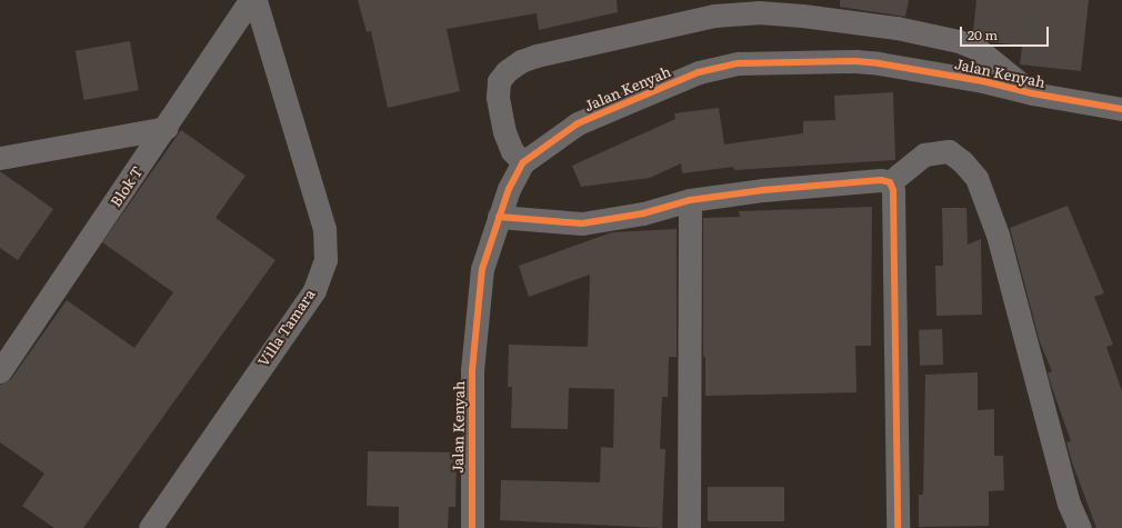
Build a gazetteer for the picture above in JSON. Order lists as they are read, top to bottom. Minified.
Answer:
{"streets":{"street":["Jalan Kenyah","Blok T","Villa Tamara"]},"scale_bar":"20 m"}
